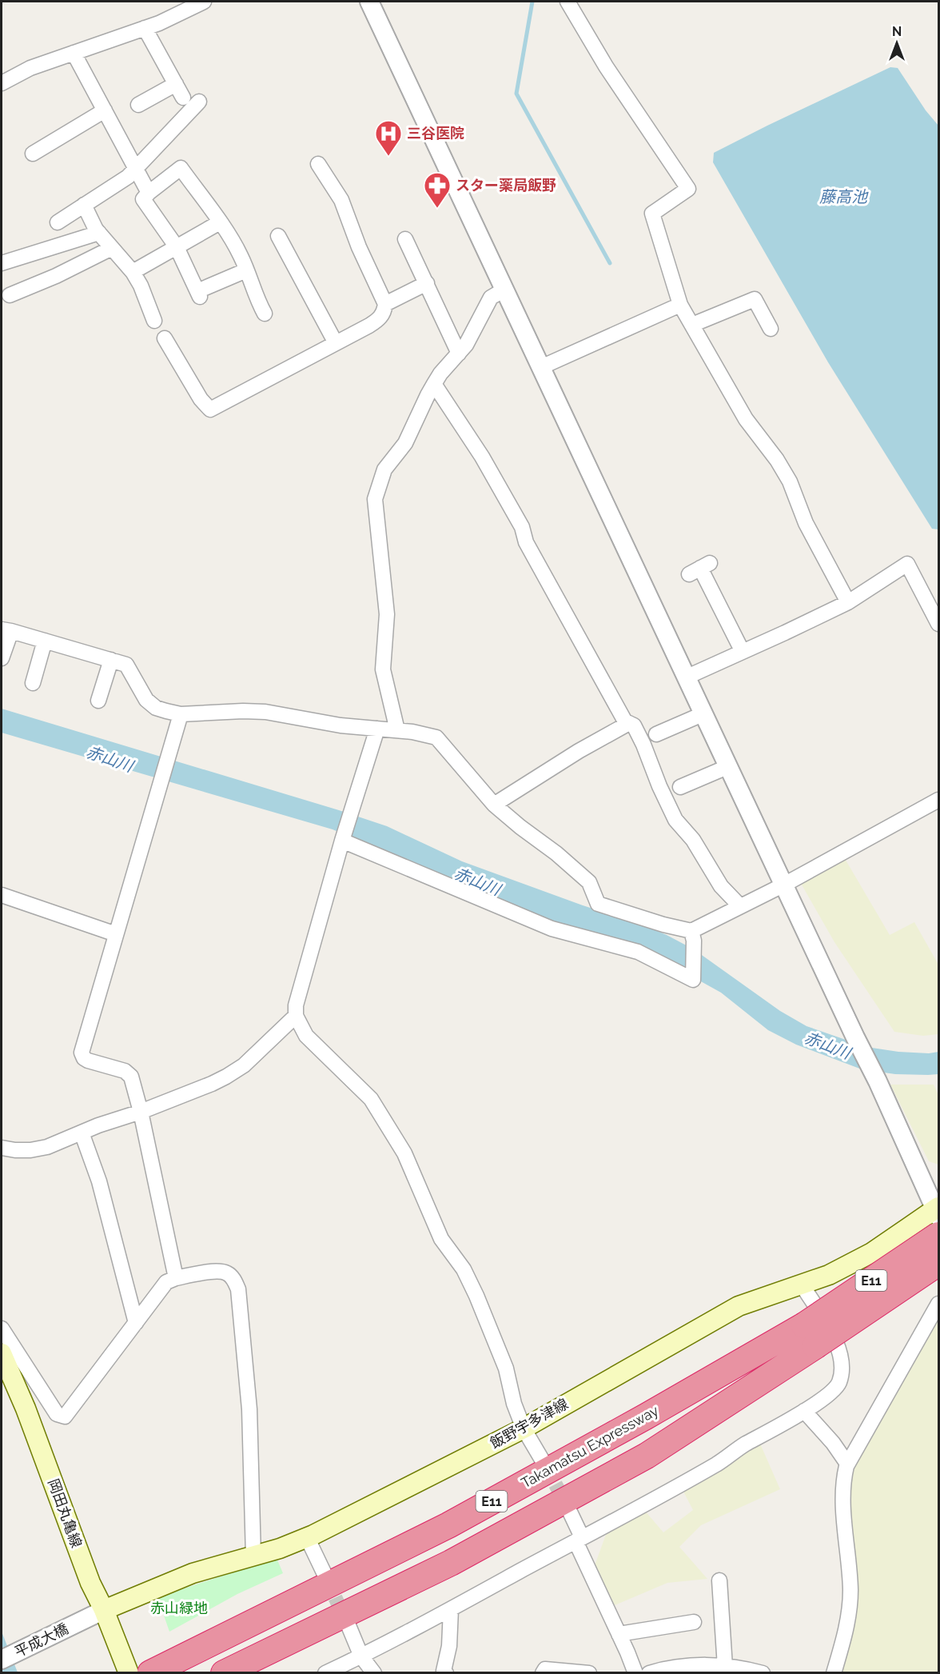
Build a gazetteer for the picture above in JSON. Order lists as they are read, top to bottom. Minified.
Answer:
{"streets":{"highway":["E11","Takamatsu Expressway"],"main road":["飯野宇多津線","岡田丸亀線"],"street":["平成大橋"]},"crossings":[["飯野宇多津線","岡田丸亀線"],["飯野宇多津線","平成大橋"],["岡田丸亀線","平成大橋"]],"water":["藤高池","赤山川"],"parks":["赤山緑地"],"places":{"hospital":["三谷医院"],"pharmacy":["スター薬局飯野"]},"north":"top"}
